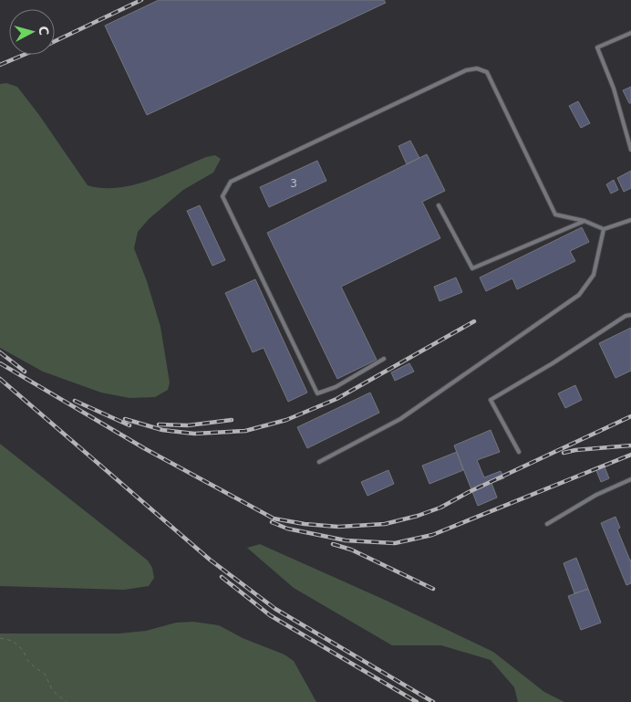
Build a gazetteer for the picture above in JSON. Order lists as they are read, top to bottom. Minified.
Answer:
{"house_numbers":["3"],"north":"right"}
